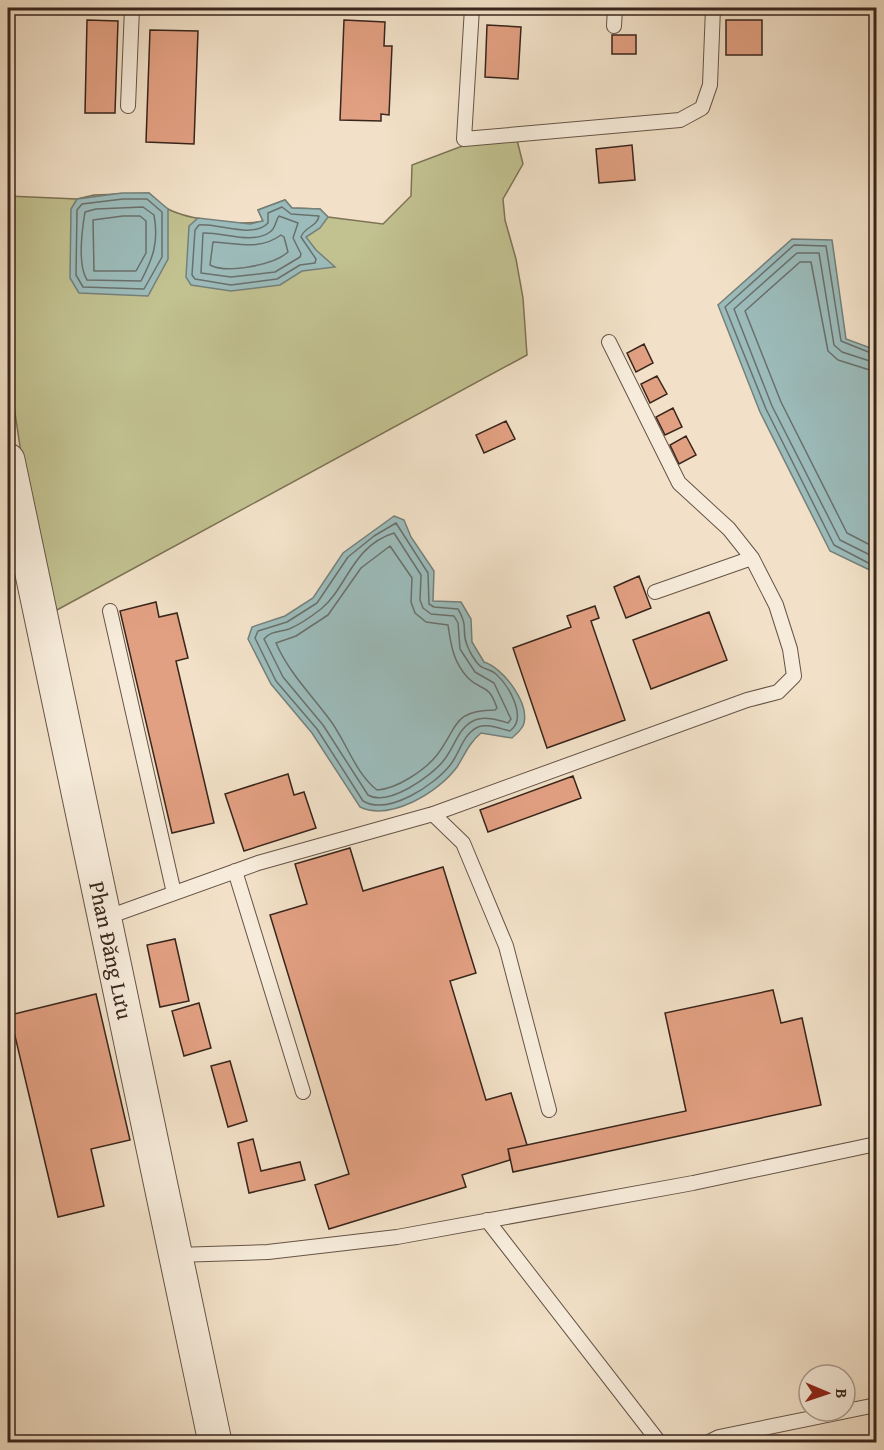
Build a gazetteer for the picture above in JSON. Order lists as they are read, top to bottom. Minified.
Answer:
{"streets":{"street":["Phan Đăng Lưu"]},"north":"right"}
